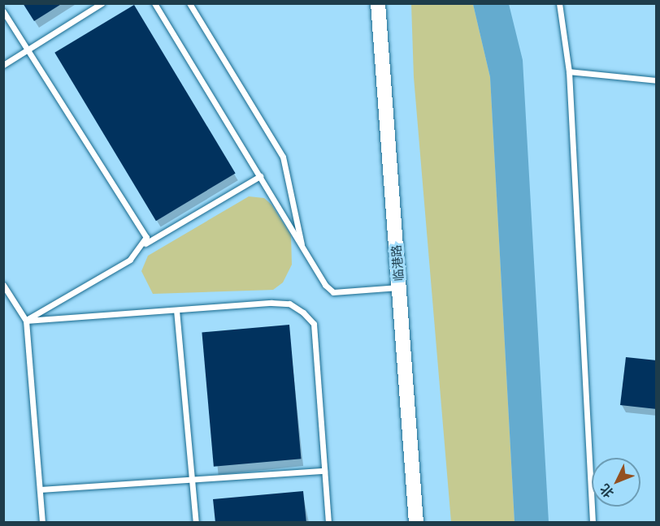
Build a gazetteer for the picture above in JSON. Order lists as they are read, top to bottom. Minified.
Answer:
{"streets":{"main road":["临港路"]},"north":"bottom left"}
